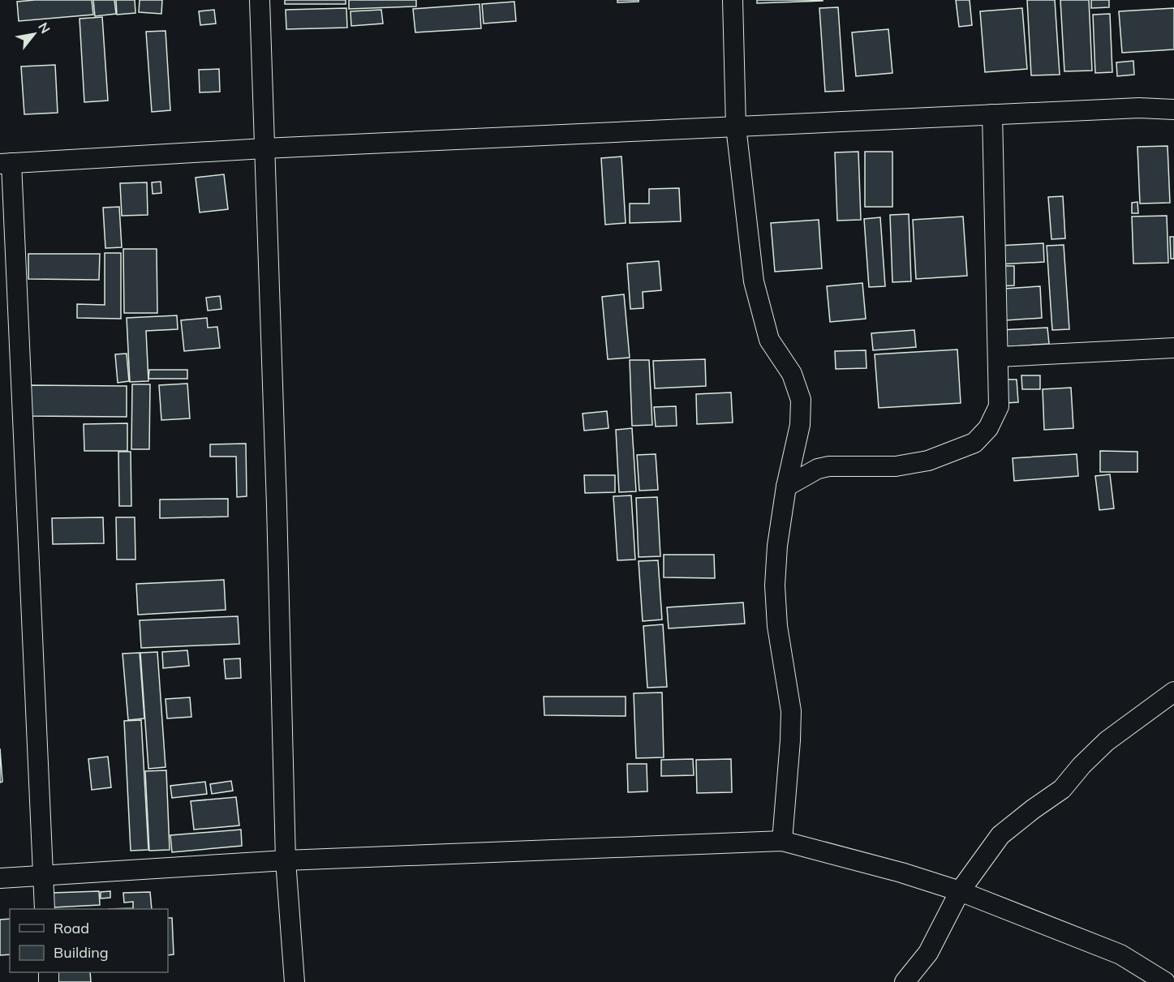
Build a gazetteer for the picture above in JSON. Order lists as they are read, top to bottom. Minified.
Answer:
{"legend":["Road","Building"],"north":"top right"}
